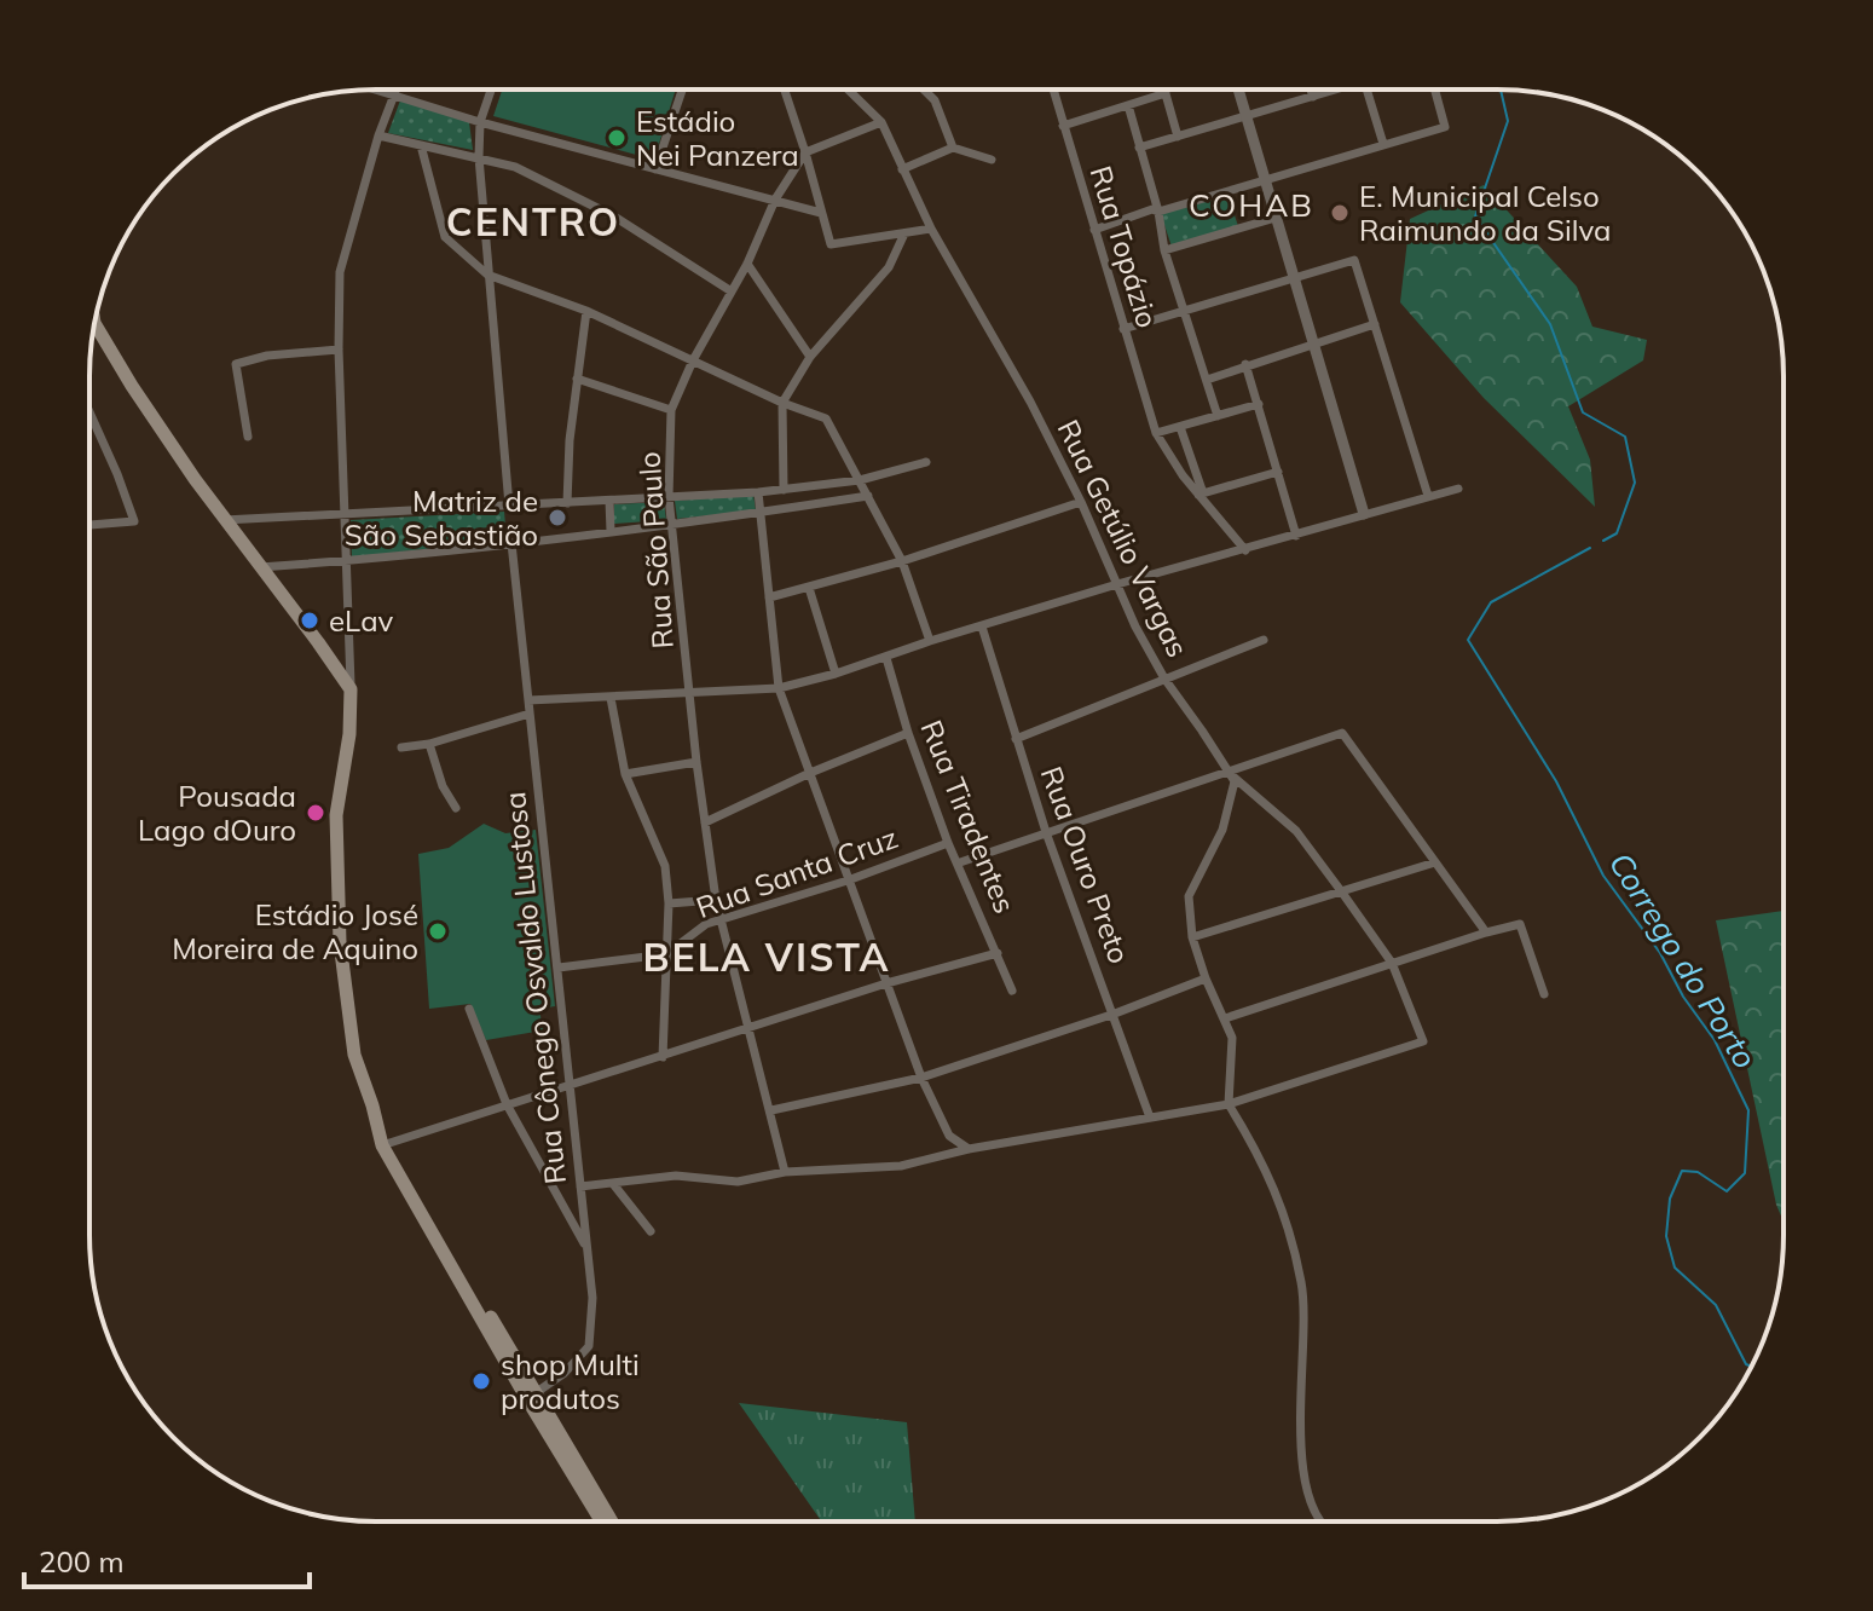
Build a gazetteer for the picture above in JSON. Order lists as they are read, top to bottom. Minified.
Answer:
{"streets":{"street":["Rua Topázio","Rua Getúlio Vargas","Rua São Paulo","Rua Tiradentes","Rua Ouro Preto","Rua Santa Cruz","Rua Cônego Osvaldo Lustosa"]},"crossings":[["Rua São Paulo","Rua Santa Cruz"],["Rua Tiradentes","Rua Santa Cruz"]],"districts":["COHAB","CENTRO","BELA VISTA"],"water":["Corrego do Porto"],"places":["Estádio Nei Panzera","E. Municipal Celso Raimundo da Silva","Matriz de São Sebastião","eLav","Pousada Lago dOuro","Estádio José Moreira de Aquino","shop Multi produtos"],"scale_bar":"200 m"}
